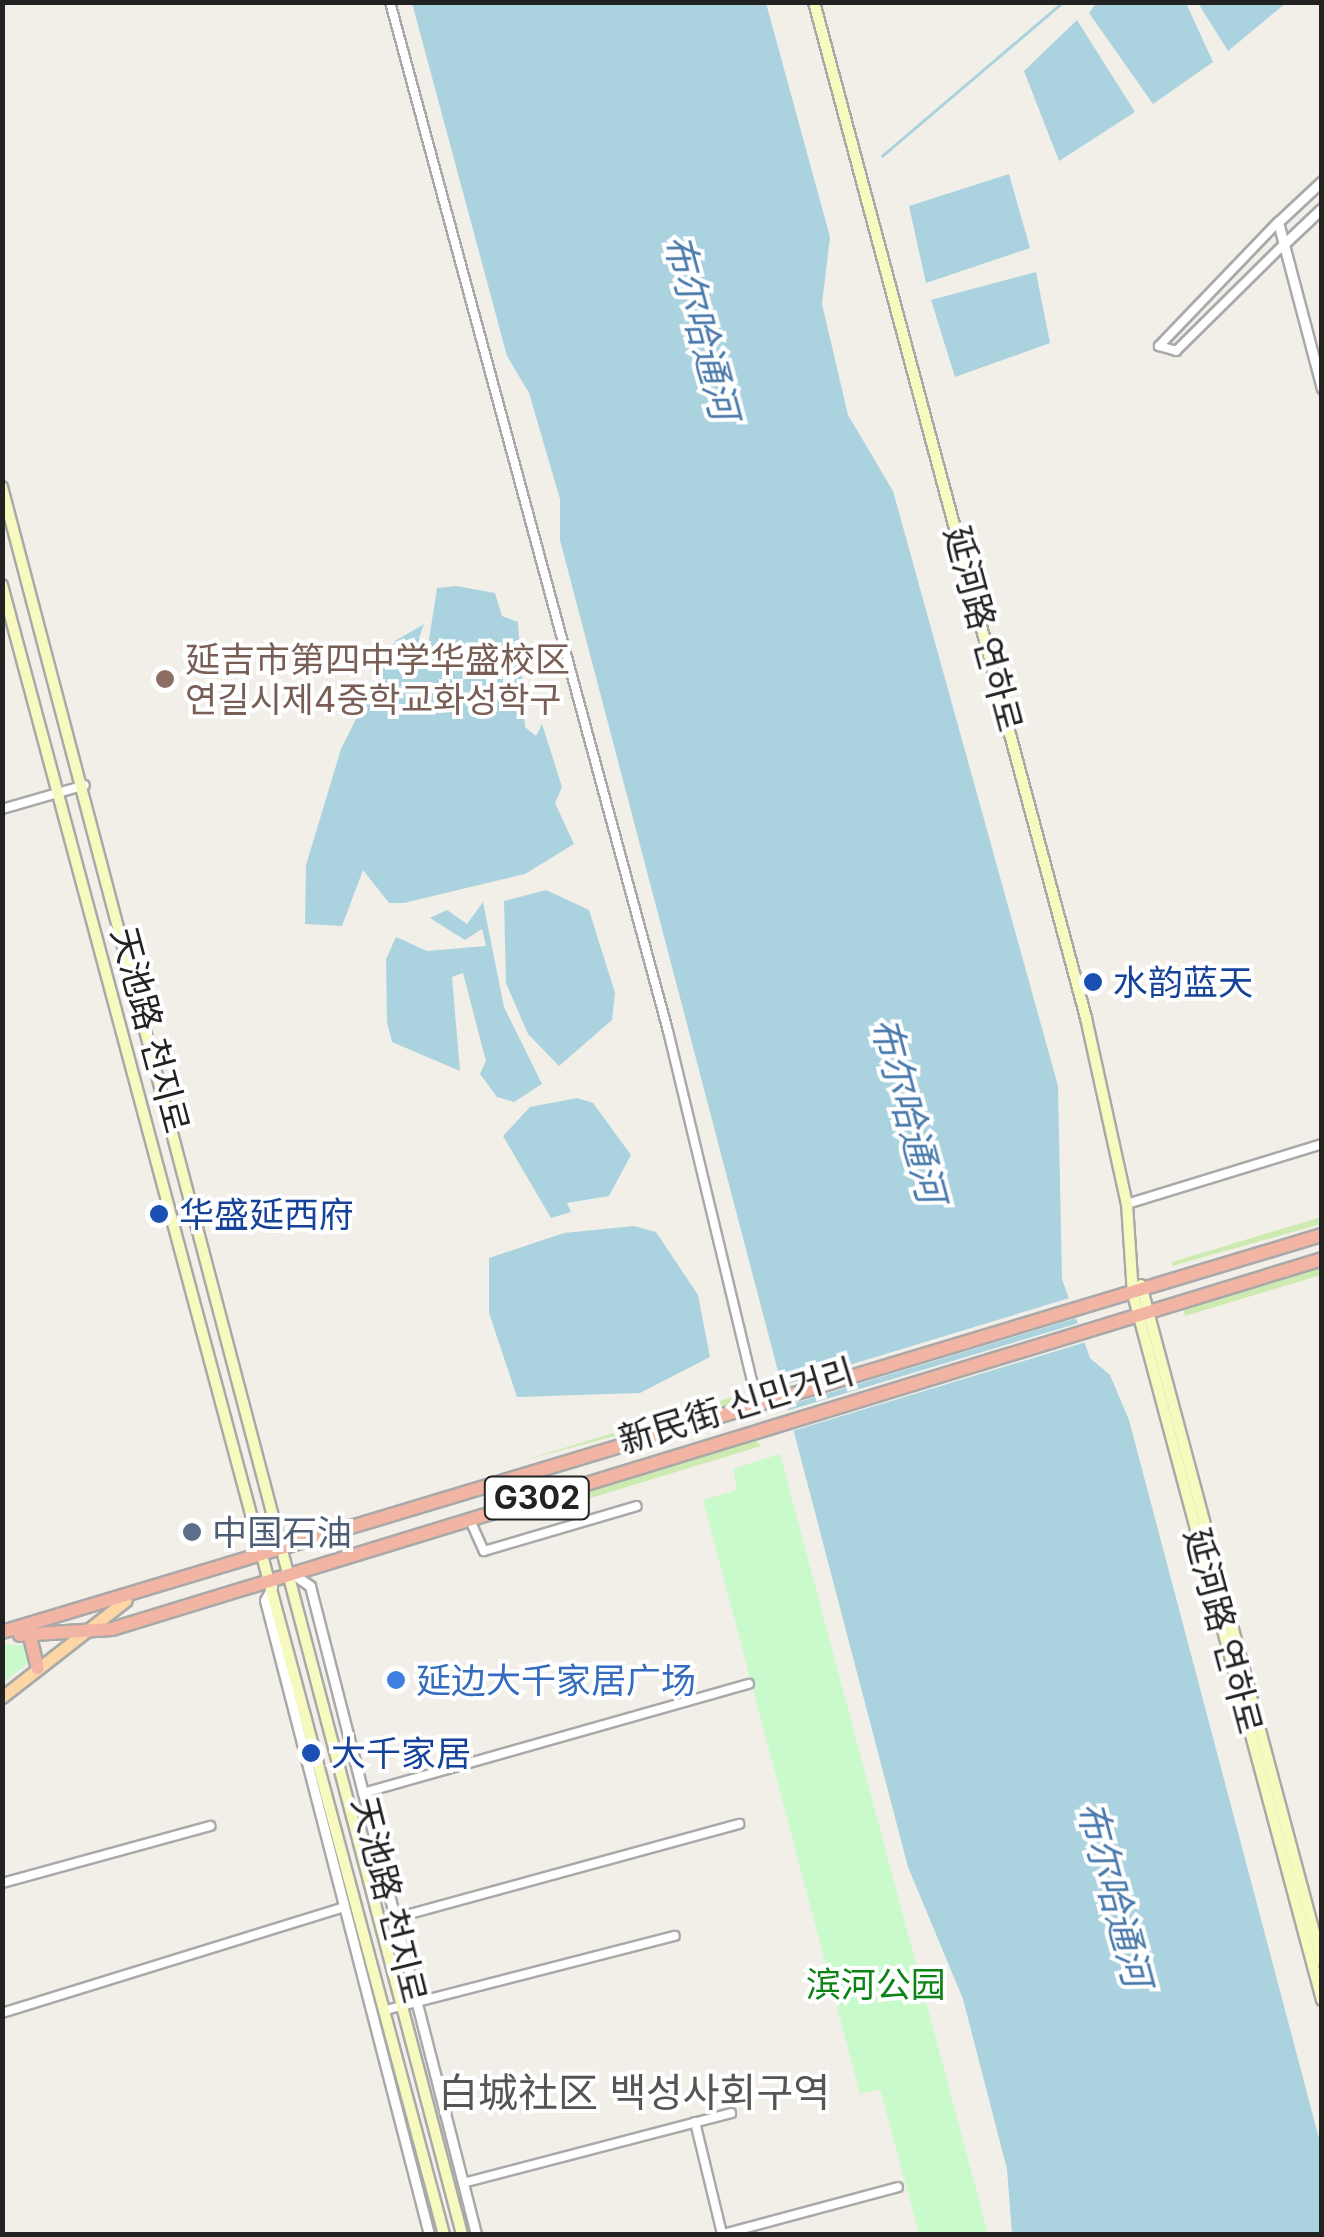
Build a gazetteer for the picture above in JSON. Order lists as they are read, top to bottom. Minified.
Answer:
{"streets":{"highway":["新民街 신민거리","G302"],"main road":["延河路 연하로","天池路 천지로"]},"crossings":[["延河路 연하로","新民街 신민거리"],["天池路 천지로","新民街 신민거리"]],"districts":["白城社区 백성사회구역"],"water":["布尔哈通河"],"parks":["滨河公园"],"places":["延吉市第四中学华盛校区 연길시제4중학교화성학구","水韵蓝天","华盛延西府","中国石油","延边大千家居广场","大千家居"]}
